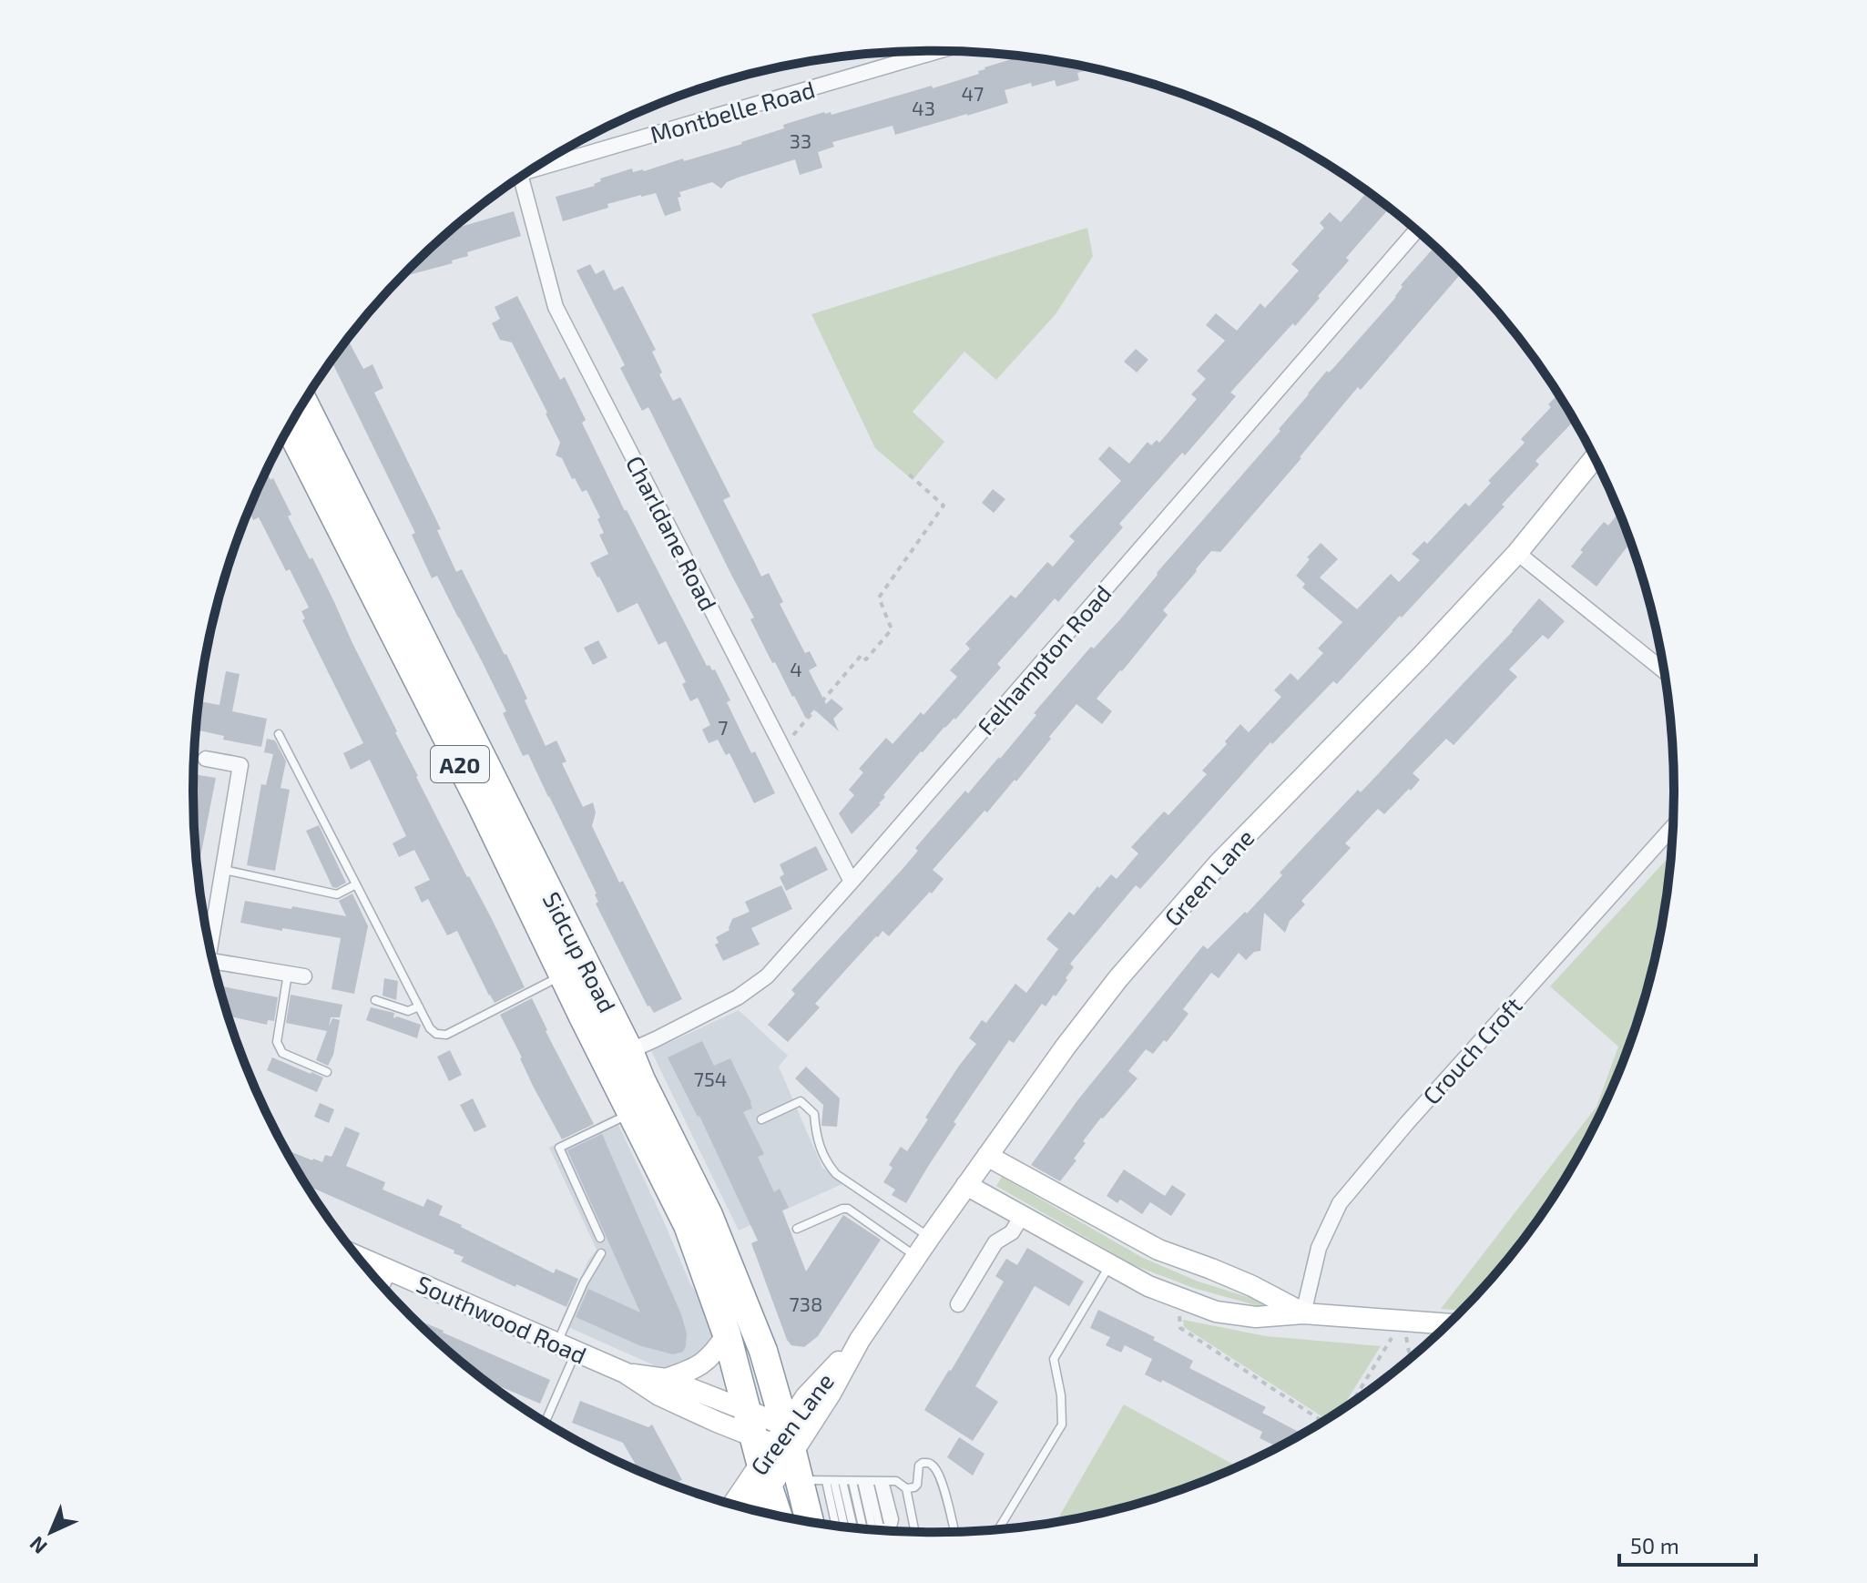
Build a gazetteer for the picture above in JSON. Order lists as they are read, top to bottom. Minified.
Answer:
{"streets":{"highway":["A20","Sidcup Road"],"street":["Montbelle Road","Charldane Road","Felhampton Road","Green Lane","Crouch Croft","Southwood Road"]},"crossings":[["Charldane Road","Felhampton Road"],["Felhampton Road","Sidcup Road"],["Green Lane","Sidcup Road"],["Green Lane","Southwood Road"],["Sidcup Road","Southwood Road"]],"house_numbers":["47","43","33","4","7","754","738"],"scale_bar":"50 m","north":"bottom left"}
